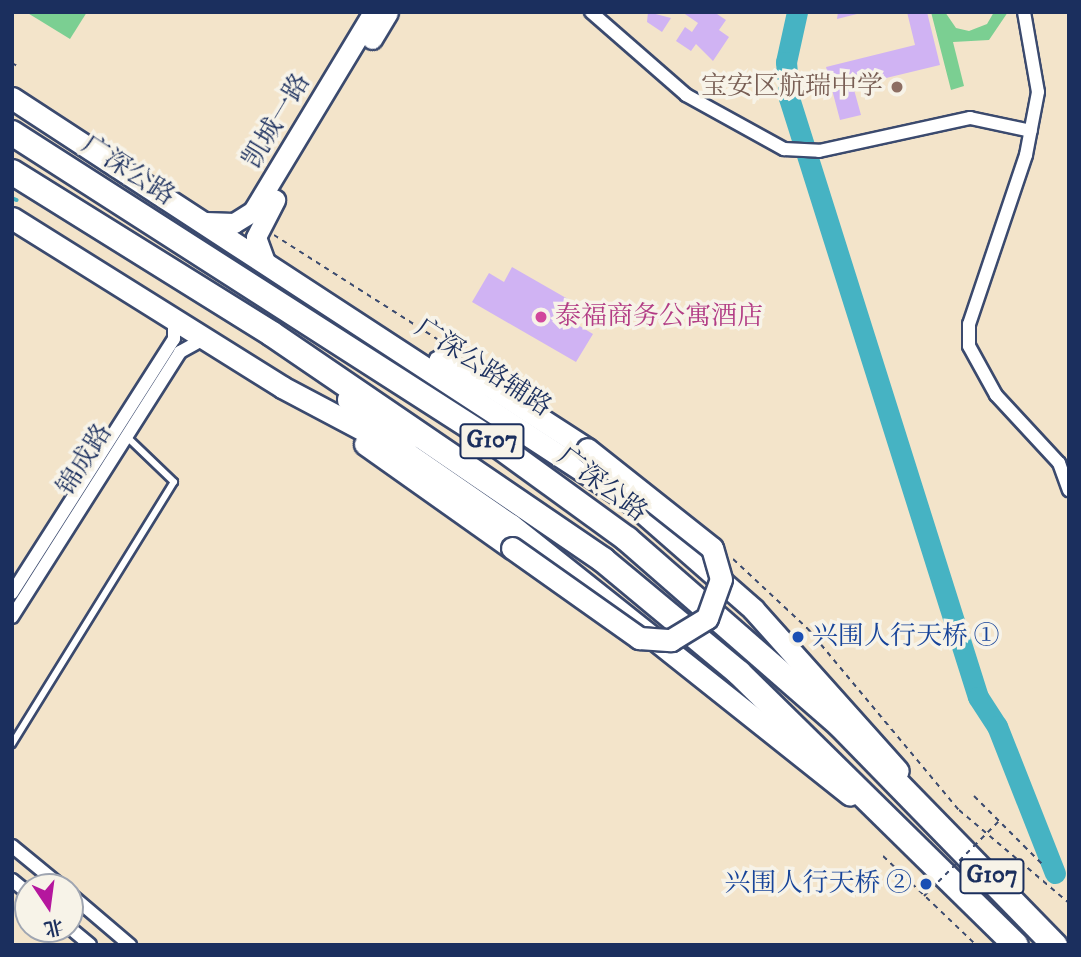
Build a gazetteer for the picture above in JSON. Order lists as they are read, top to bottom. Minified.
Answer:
{"streets":{"highway":["广深公路","G107"],"main road":["广深公路辅路"],"street":["凯城一路","锦成路"]},"crossings":[["凯城一路","广深公路辅路"],["广深公路","广深公路辅路"]],"places":["宝安区航瑞中学","泰福商务公寓酒店","兴围人行天桥 ①","兴围人行天桥 ②"],"north":"bottom"}
